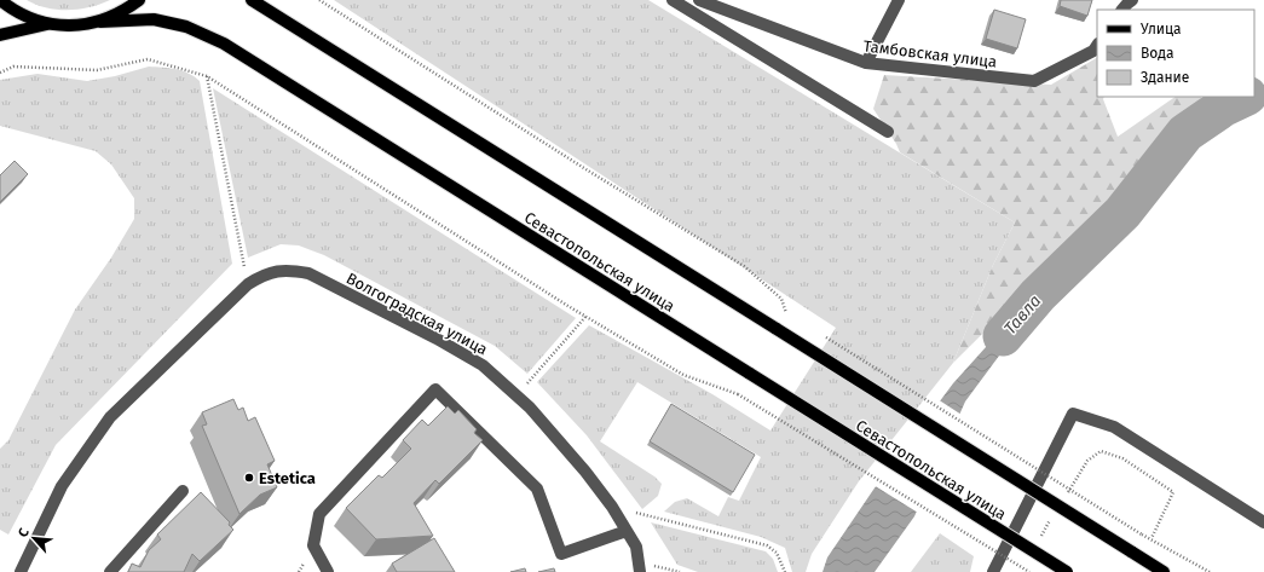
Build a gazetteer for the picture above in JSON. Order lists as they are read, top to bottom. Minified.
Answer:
{"streets":{"main road":["Севастопольская улица"],"street":["Тамбовская улица","Волгоградская улица"]},"water":["Тавла"],"places":["Estetica"],"legend":["Улица","Вода","Здание"],"north":"top left"}
